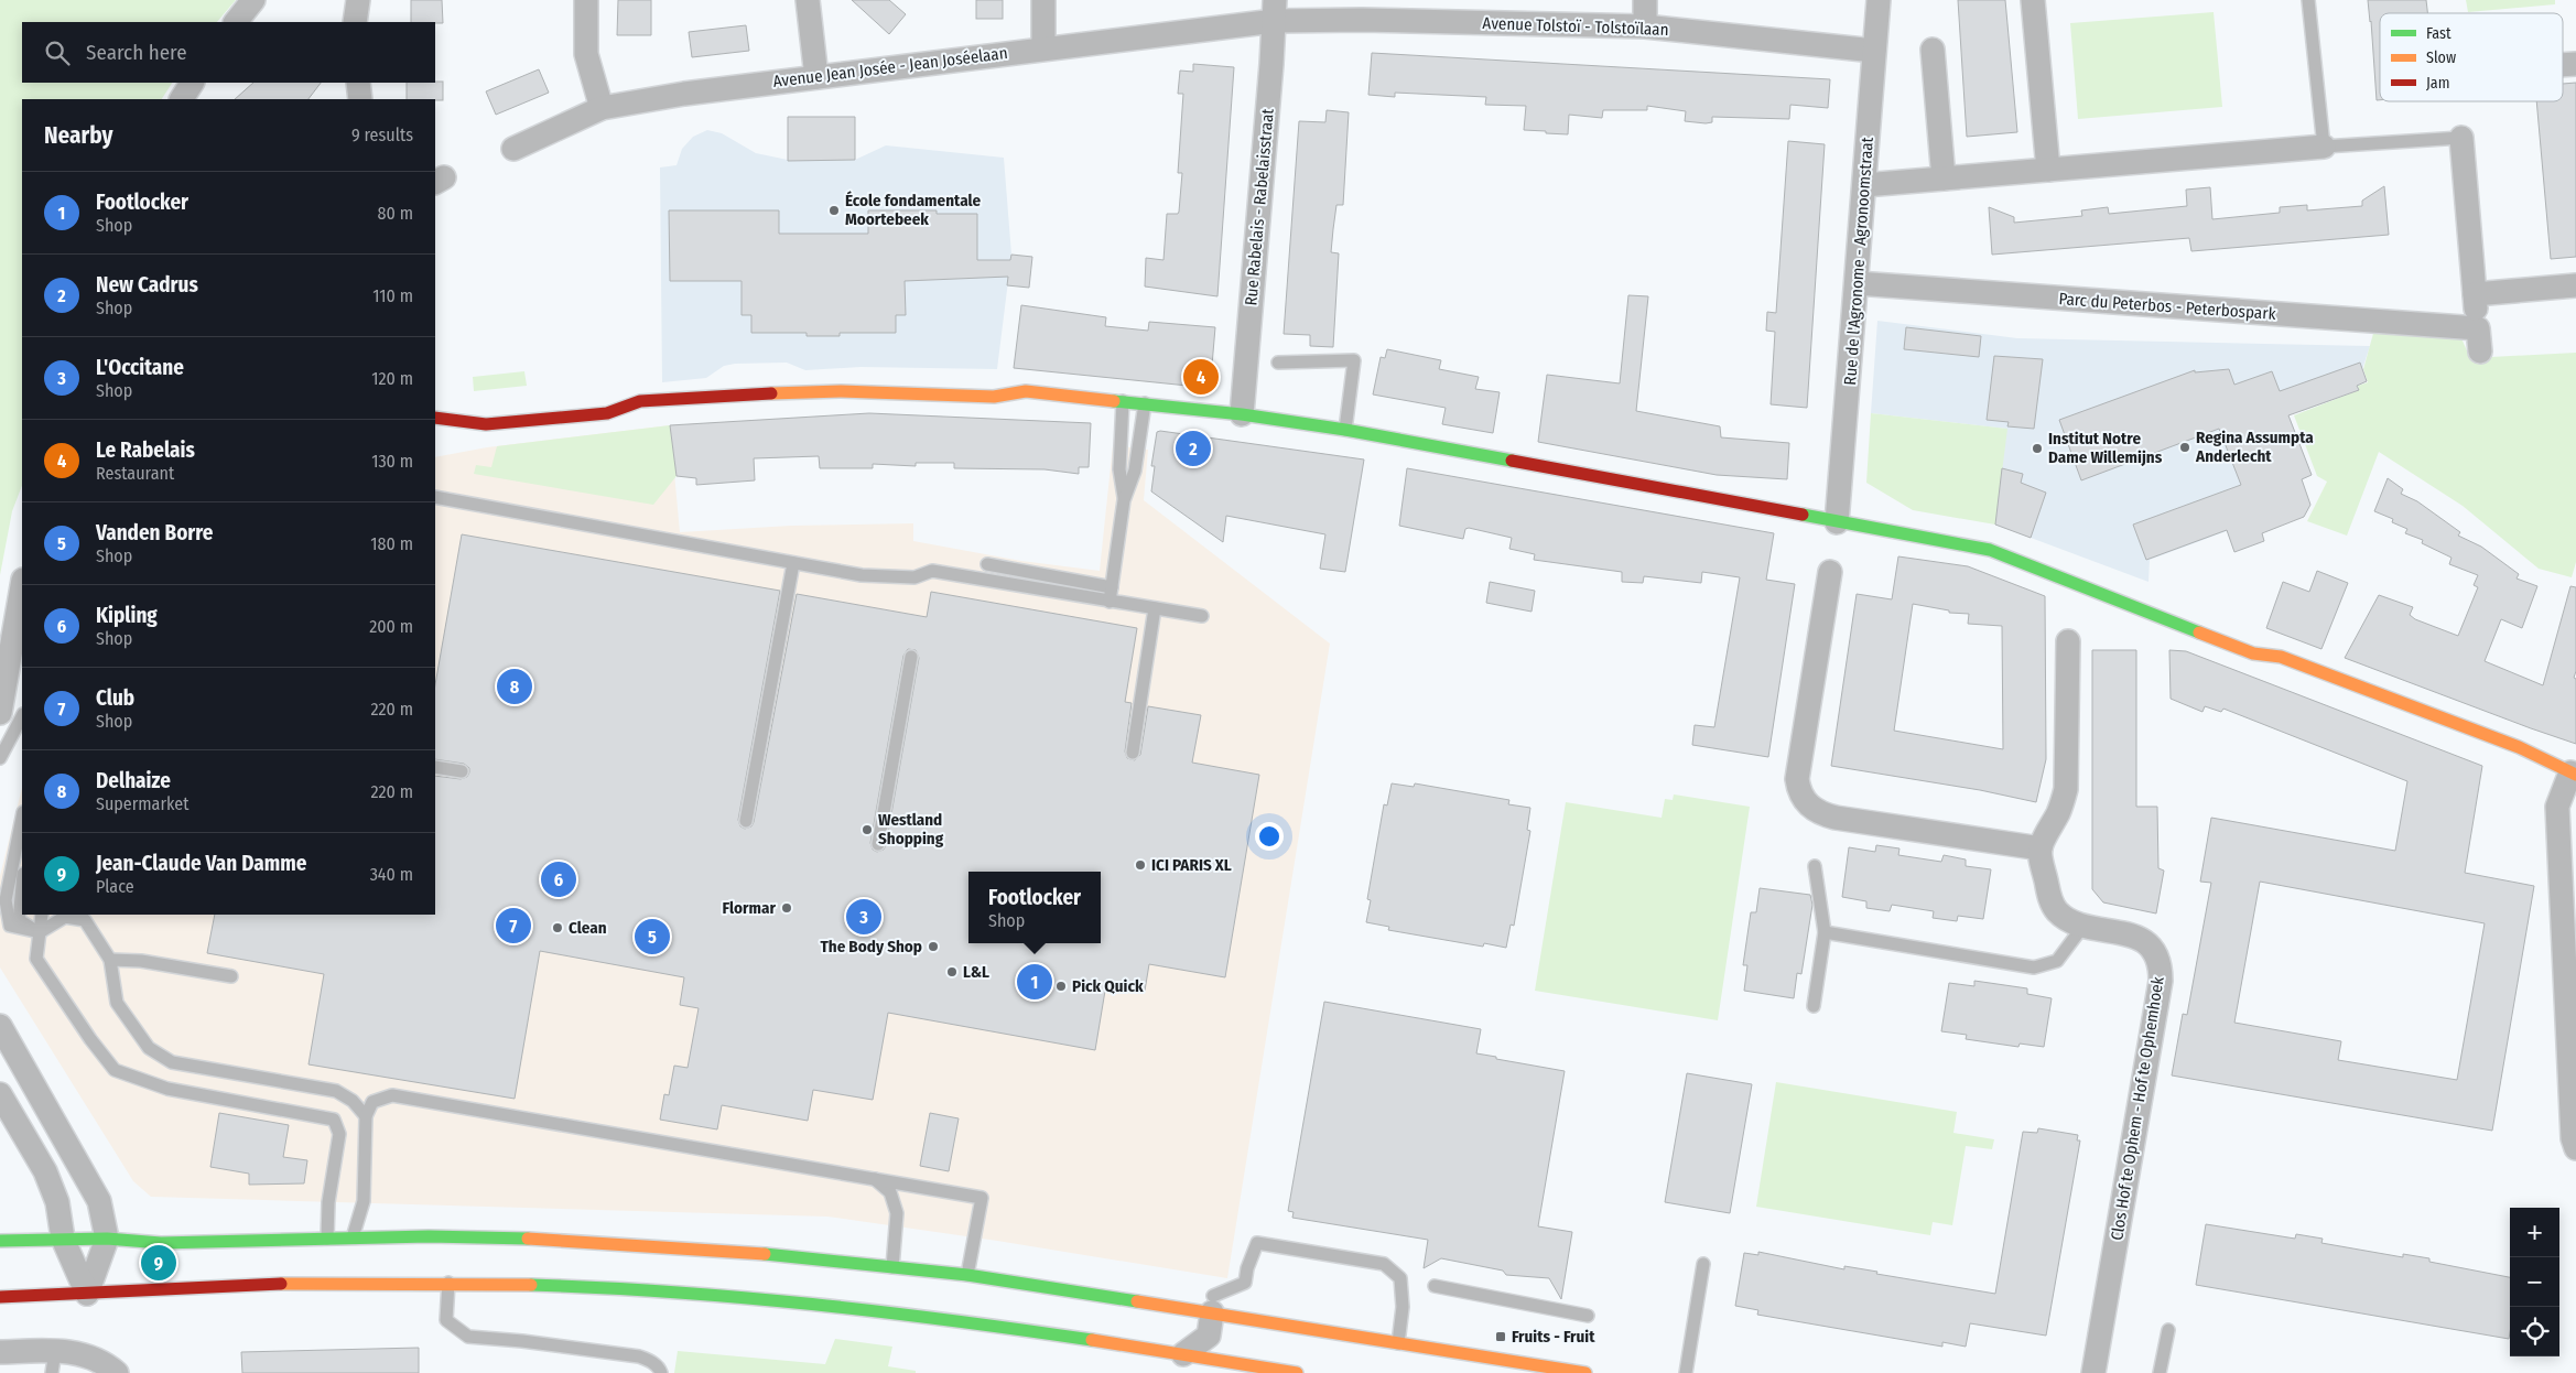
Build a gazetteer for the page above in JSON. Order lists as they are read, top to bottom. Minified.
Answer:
{"streets":{"street":["Avenue Tolstoï - Tolstoïlaan","Avenue Jean Josée - Jean Joséelaan","Rue Rabelais - Rabelaisstraat","Rue de l'Agronome - Agronoomstraat","Parc du Peterbos - Peterbospark","Clos Hof te Ophem - Hof te Ophemhoek"]},"crossings":[["Avenue Tolstoï - Tolstoïlaan","Avenue Jean Josée - Jean Joséelaan"],["Avenue Tolstoï - Tolstoïlaan","Rue Rabelais - Rabelaisstraat"],["Avenue Tolstoï - Tolstoïlaan","Rue de l'Agronome - Agronoomstraat"],["Avenue Jean Josée - Jean Joséelaan","Rue Rabelais - Rabelaisstraat"],["Rue de l'Agronome - Agronoomstraat","Parc du Peterbos - Peterbospark"]],"places":{"other":["École fondamentale Moortebeek","Regina Assumpta Anderlecht","Institut Notre Dame Willemijns","Westland Shopping","ICI PARIS XL","Flormar","Clean","The Body Shop","L&L","Pick Quick"],"transit":["Fruits - Fruit"]},"legend":["Fast","Slow","Jam"],"page":{"search":"Search here","heading":["Nearby","9 results"],"list":[{"mark":"1","name":"Footlocker","note":"Shop","value":"80 m"},{"mark":"2","name":"New Cadrus","note":"Shop","value":"110 m"},{"mark":"3","name":"L'Occitane","note":"Shop","value":"120 m"},{"mark":"4","name":"Le Rabelais","note":"Restaurant","value":"130 m"},{"mark":"5","name":"Vanden Borre","note":"Shop","value":"180 m"},{"mark":"6","name":"Kipling","note":"Shop","value":"200 m"},{"mark":"7","name":"Club","note":"Shop","value":"220 m"},{"mark":"8","name":"Delhaize","note":"Supermarket","value":"220 m"},{"mark":"9","name":"Jean-Claude Van Damme","note":"Place","value":"340 m"}],"pins":["4","2","8","6","3","7","5","1","9"],"popup":["Footlocker","Shop"],"map_buttons":["+","−"]}}
